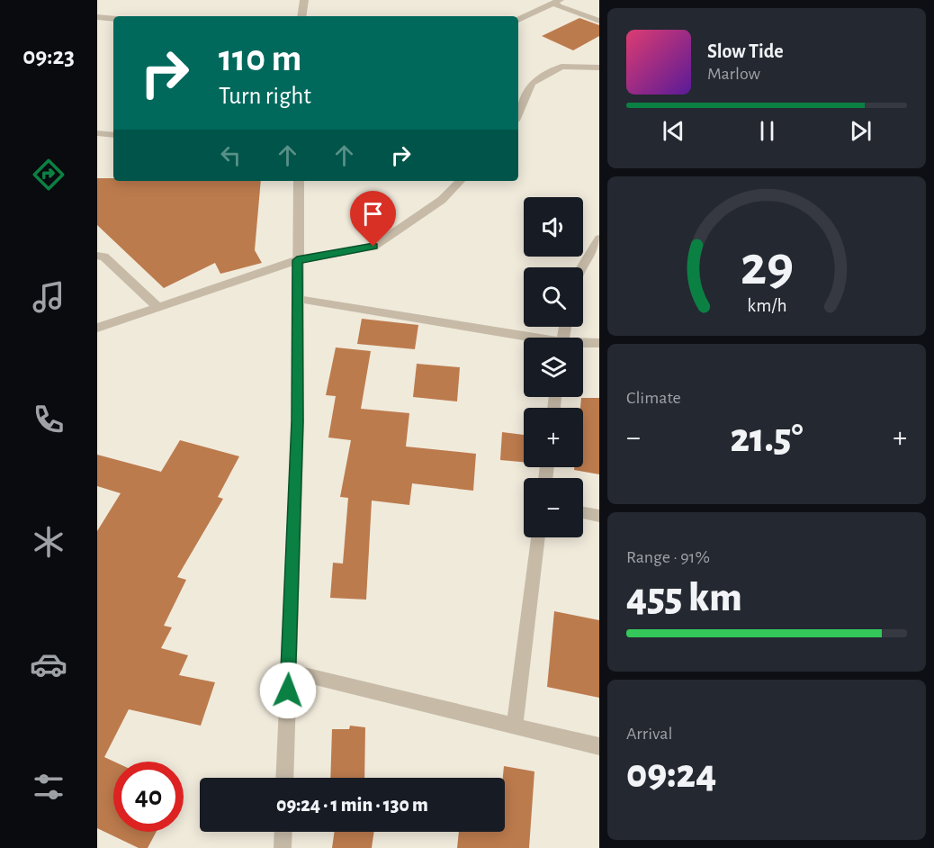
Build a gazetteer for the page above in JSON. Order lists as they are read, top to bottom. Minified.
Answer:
{"page":{"tabs":"09:23","turn":["110 m","Turn right"],"song":["Slow Tide","Marlow"],"map_buttons":["+","−"],"tile":["Climate",["Range · 91%","455 km"],["Arrival","09:24"]],"heat":["−","21.5°","+"],"limit":"40","trip":"09:24 · 1 min · 130 m","gauge":["29","km/h"]}}
